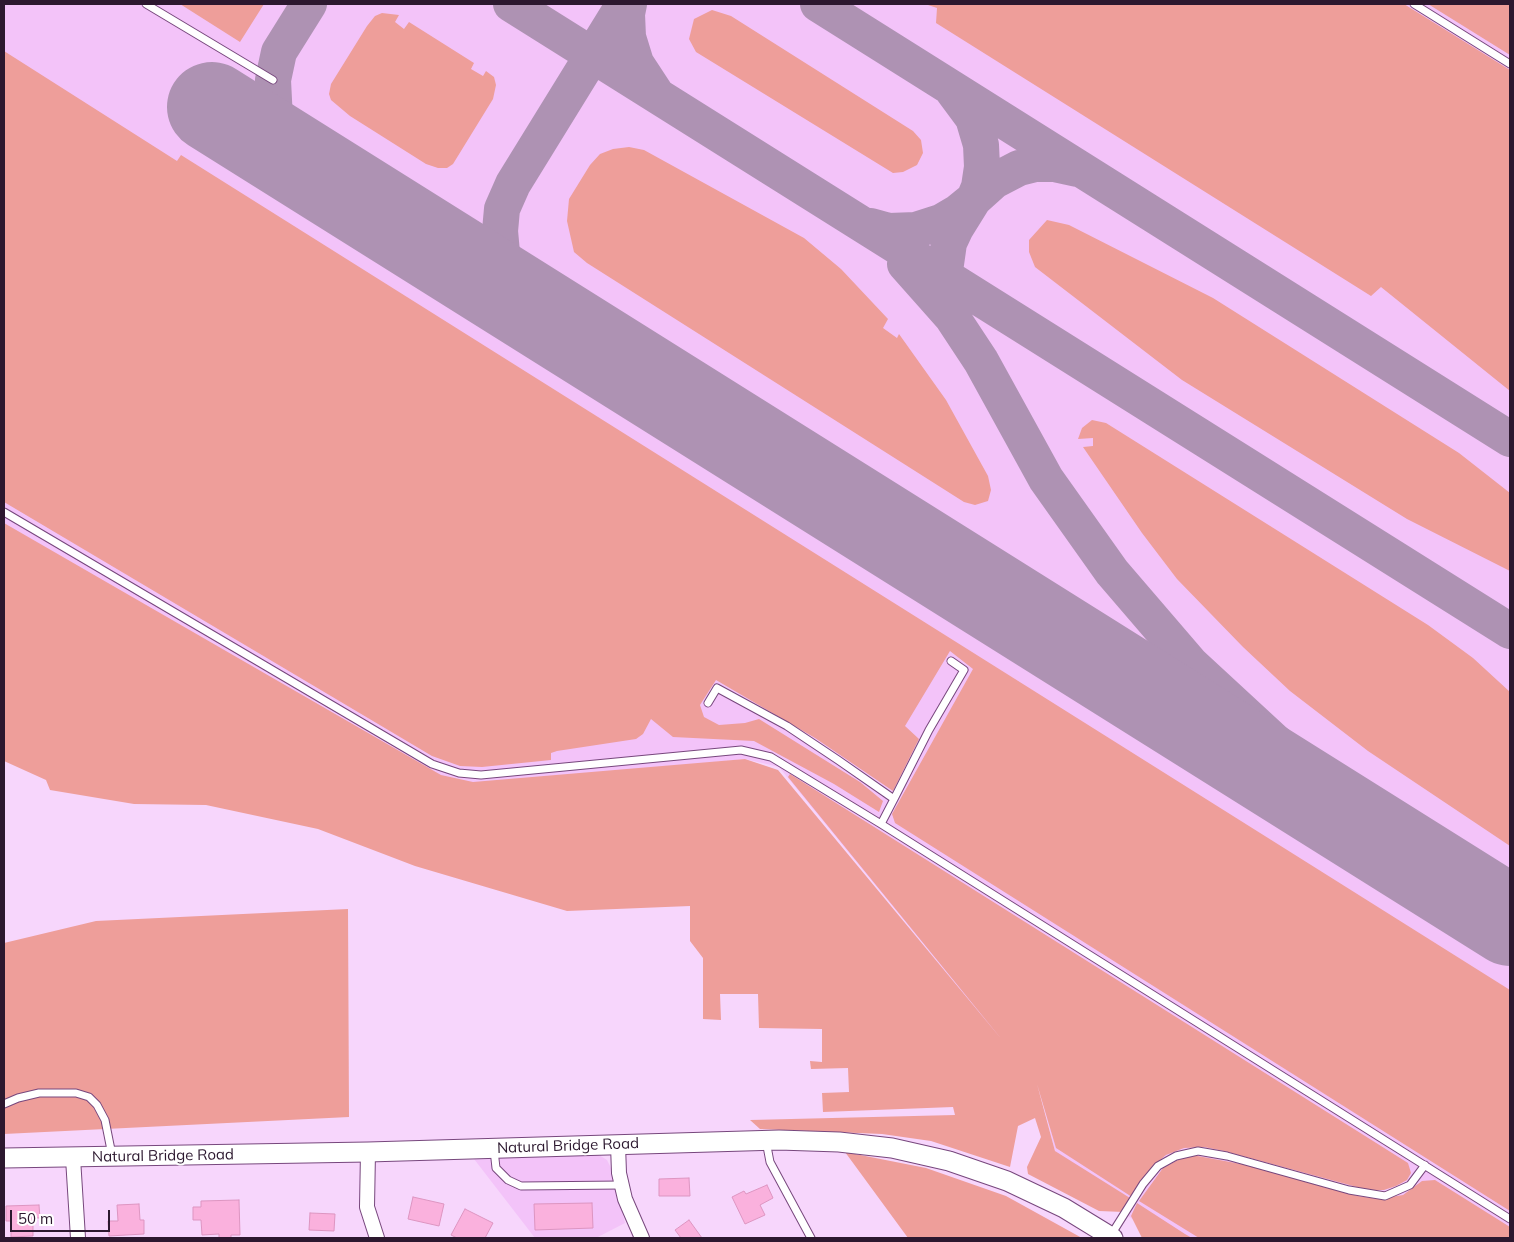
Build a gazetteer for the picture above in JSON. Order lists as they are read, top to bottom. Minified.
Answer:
{"streets":{"main road":["Natural Bridge Road"]},"scale_bar":"50 m"}
